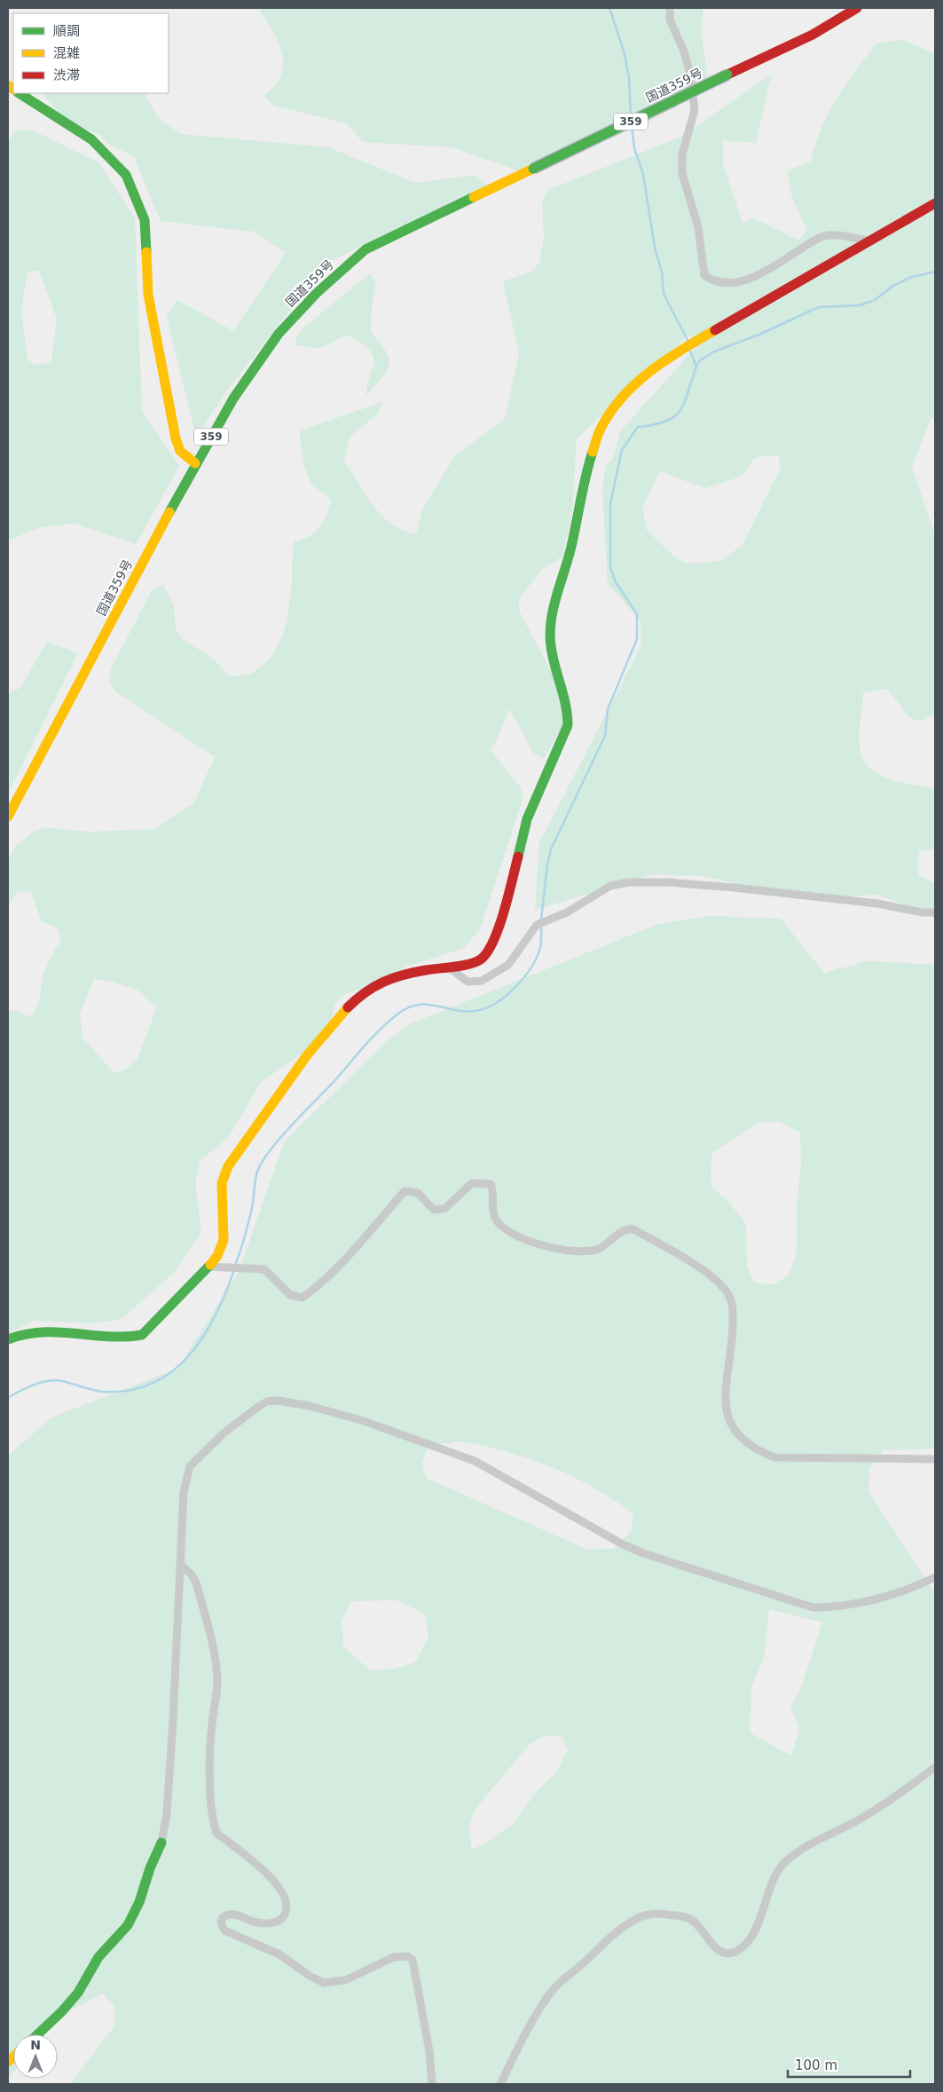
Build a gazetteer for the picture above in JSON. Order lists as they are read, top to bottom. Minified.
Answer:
{"streets":{"main road":["国道359号","359"]},"legend":["順調","混雑","渋滞"],"scale_bar":"100 m","north":"top"}
